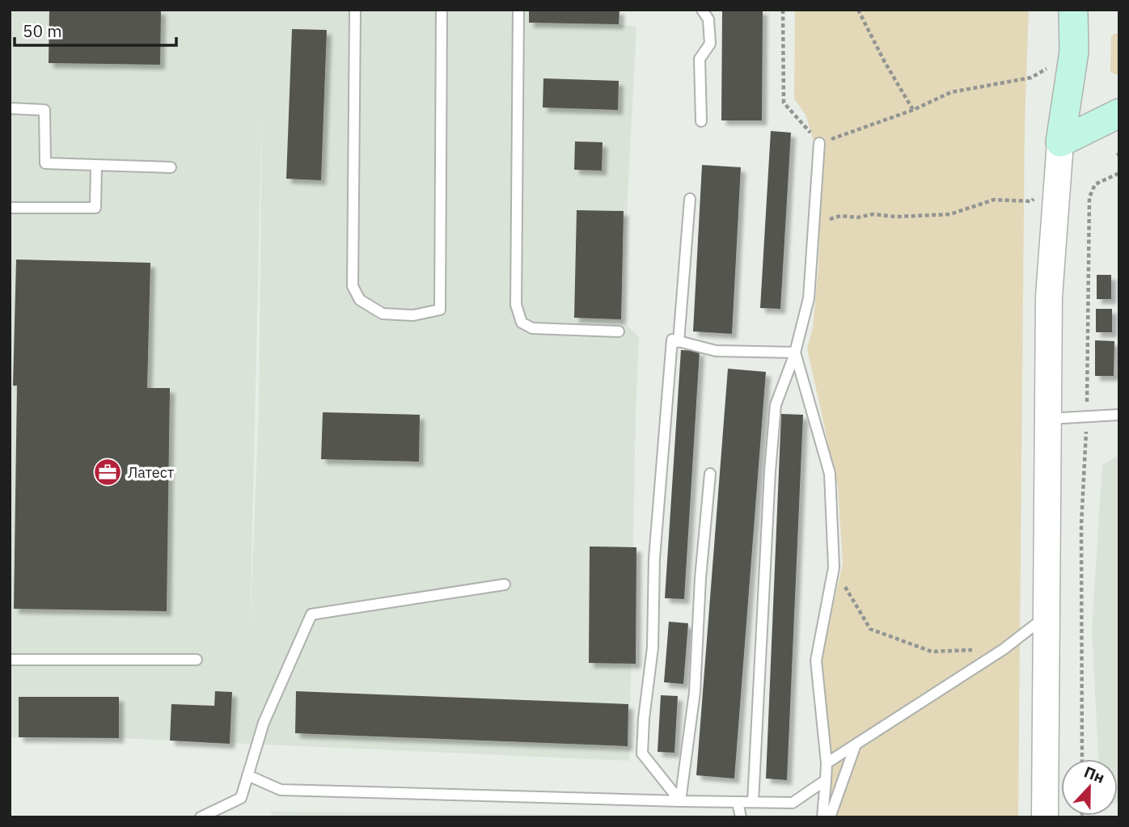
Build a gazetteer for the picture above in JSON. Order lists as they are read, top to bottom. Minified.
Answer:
{"places":{"office":["Латест"]},"scale_bar":"50 m","north":"top"}
